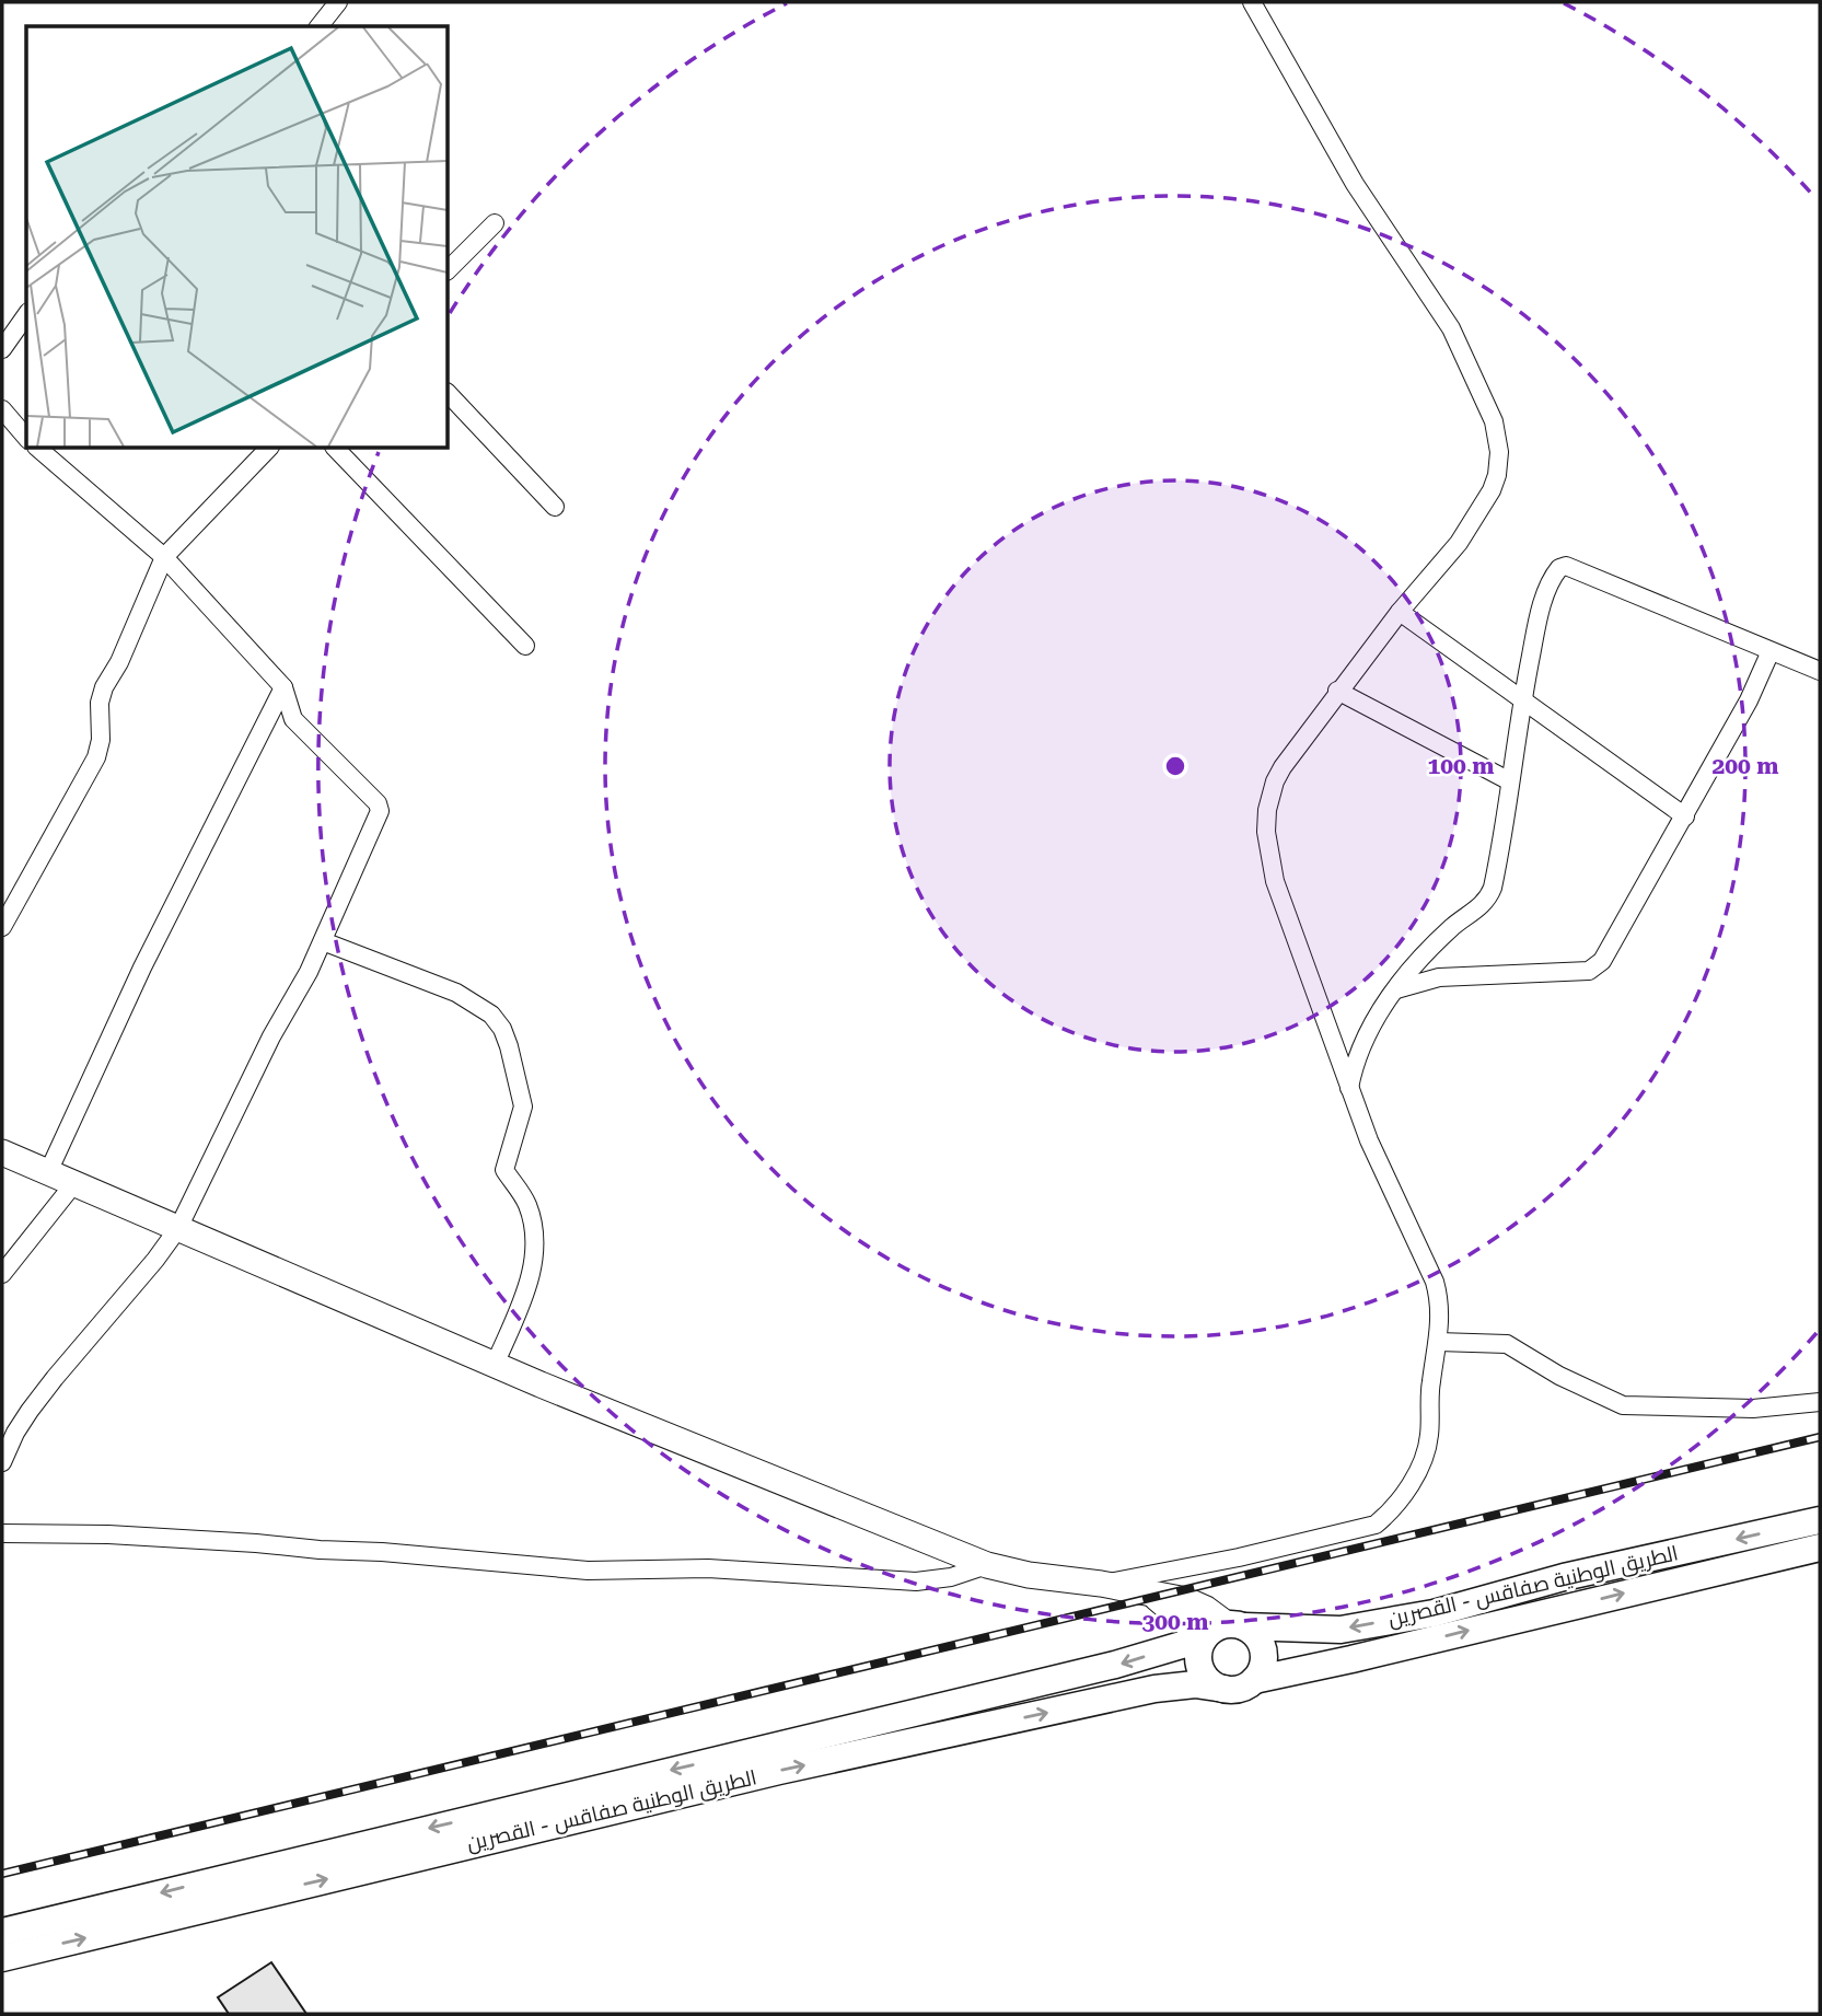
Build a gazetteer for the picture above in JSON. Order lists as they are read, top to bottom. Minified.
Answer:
{"streets":{"main road":["الطريق الوطنية صفاقس - القصرين"]},"rings":["100 m","200 m","300 m"]}
